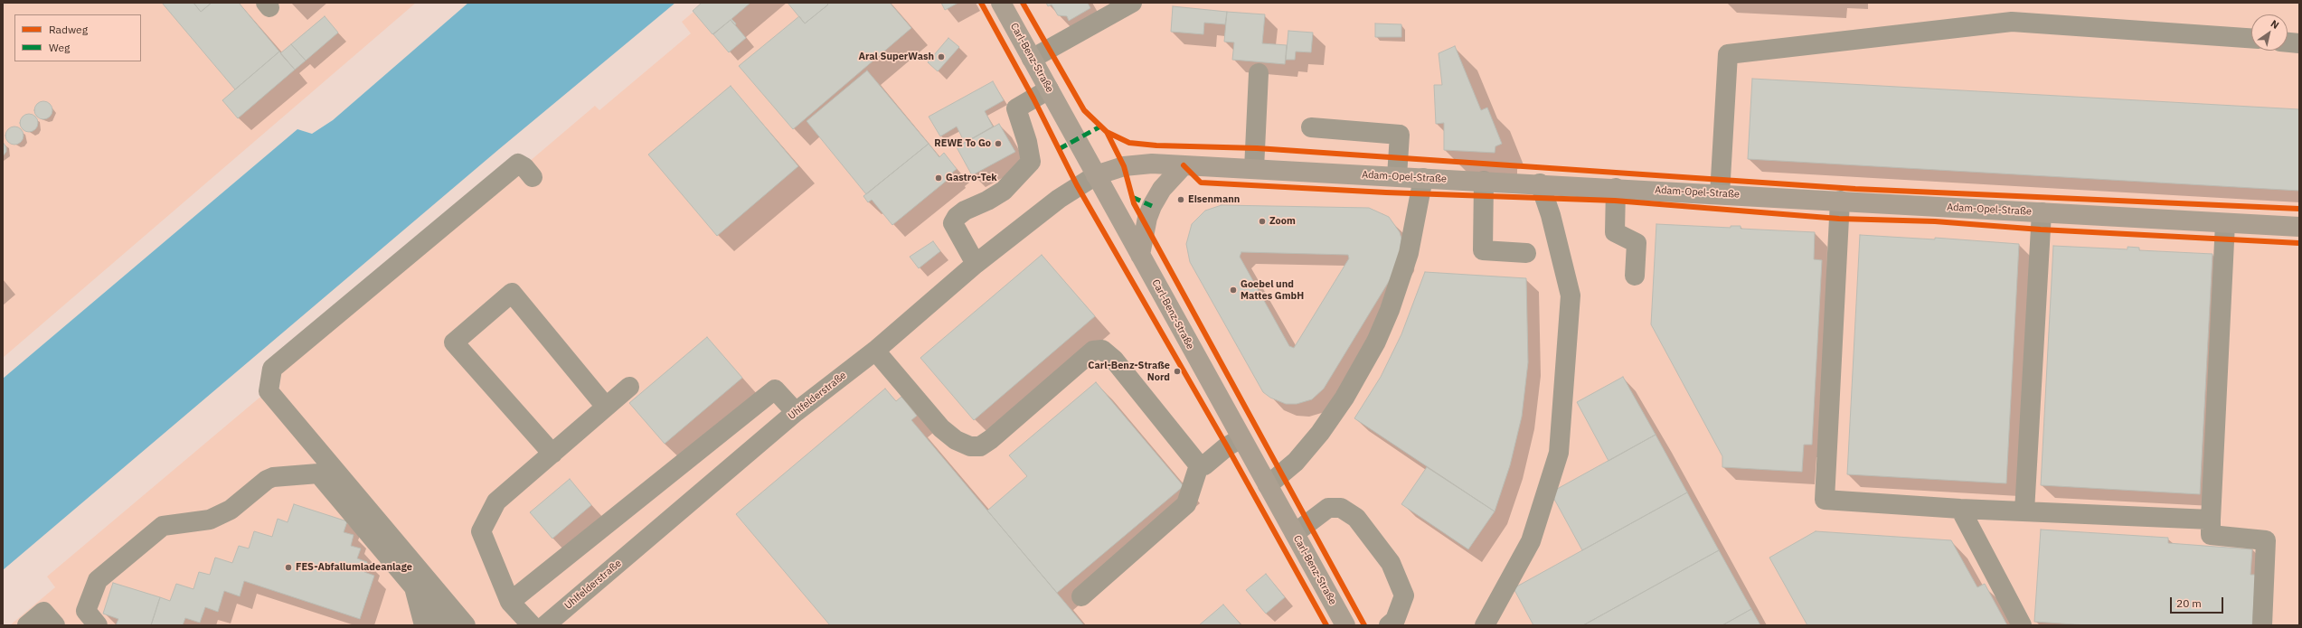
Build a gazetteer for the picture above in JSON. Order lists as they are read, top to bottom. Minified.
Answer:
{"streets":{"main road":["Carl-Benz-Straße","Adam-Opel-Straße"],"street":["Uhlfelderstraße"]},"crossings":[["Carl-Benz-Straße","Adam-Opel-Straße"],["Carl-Benz-Straße","Uhlfelderstraße"],["Adam-Opel-Straße","Uhlfelderstraße"]],"places":["Aral SuperWash","REWE To Go","Gastro-Tek","Eisenmann","Zoom","Goebel und Mattes GmbH","Carl-Benz-Straße Nord","FES-Abfallumladeanlage"],"legend":["Radweg","Weg"],"scale_bar":"20 m","north":"top right"}
